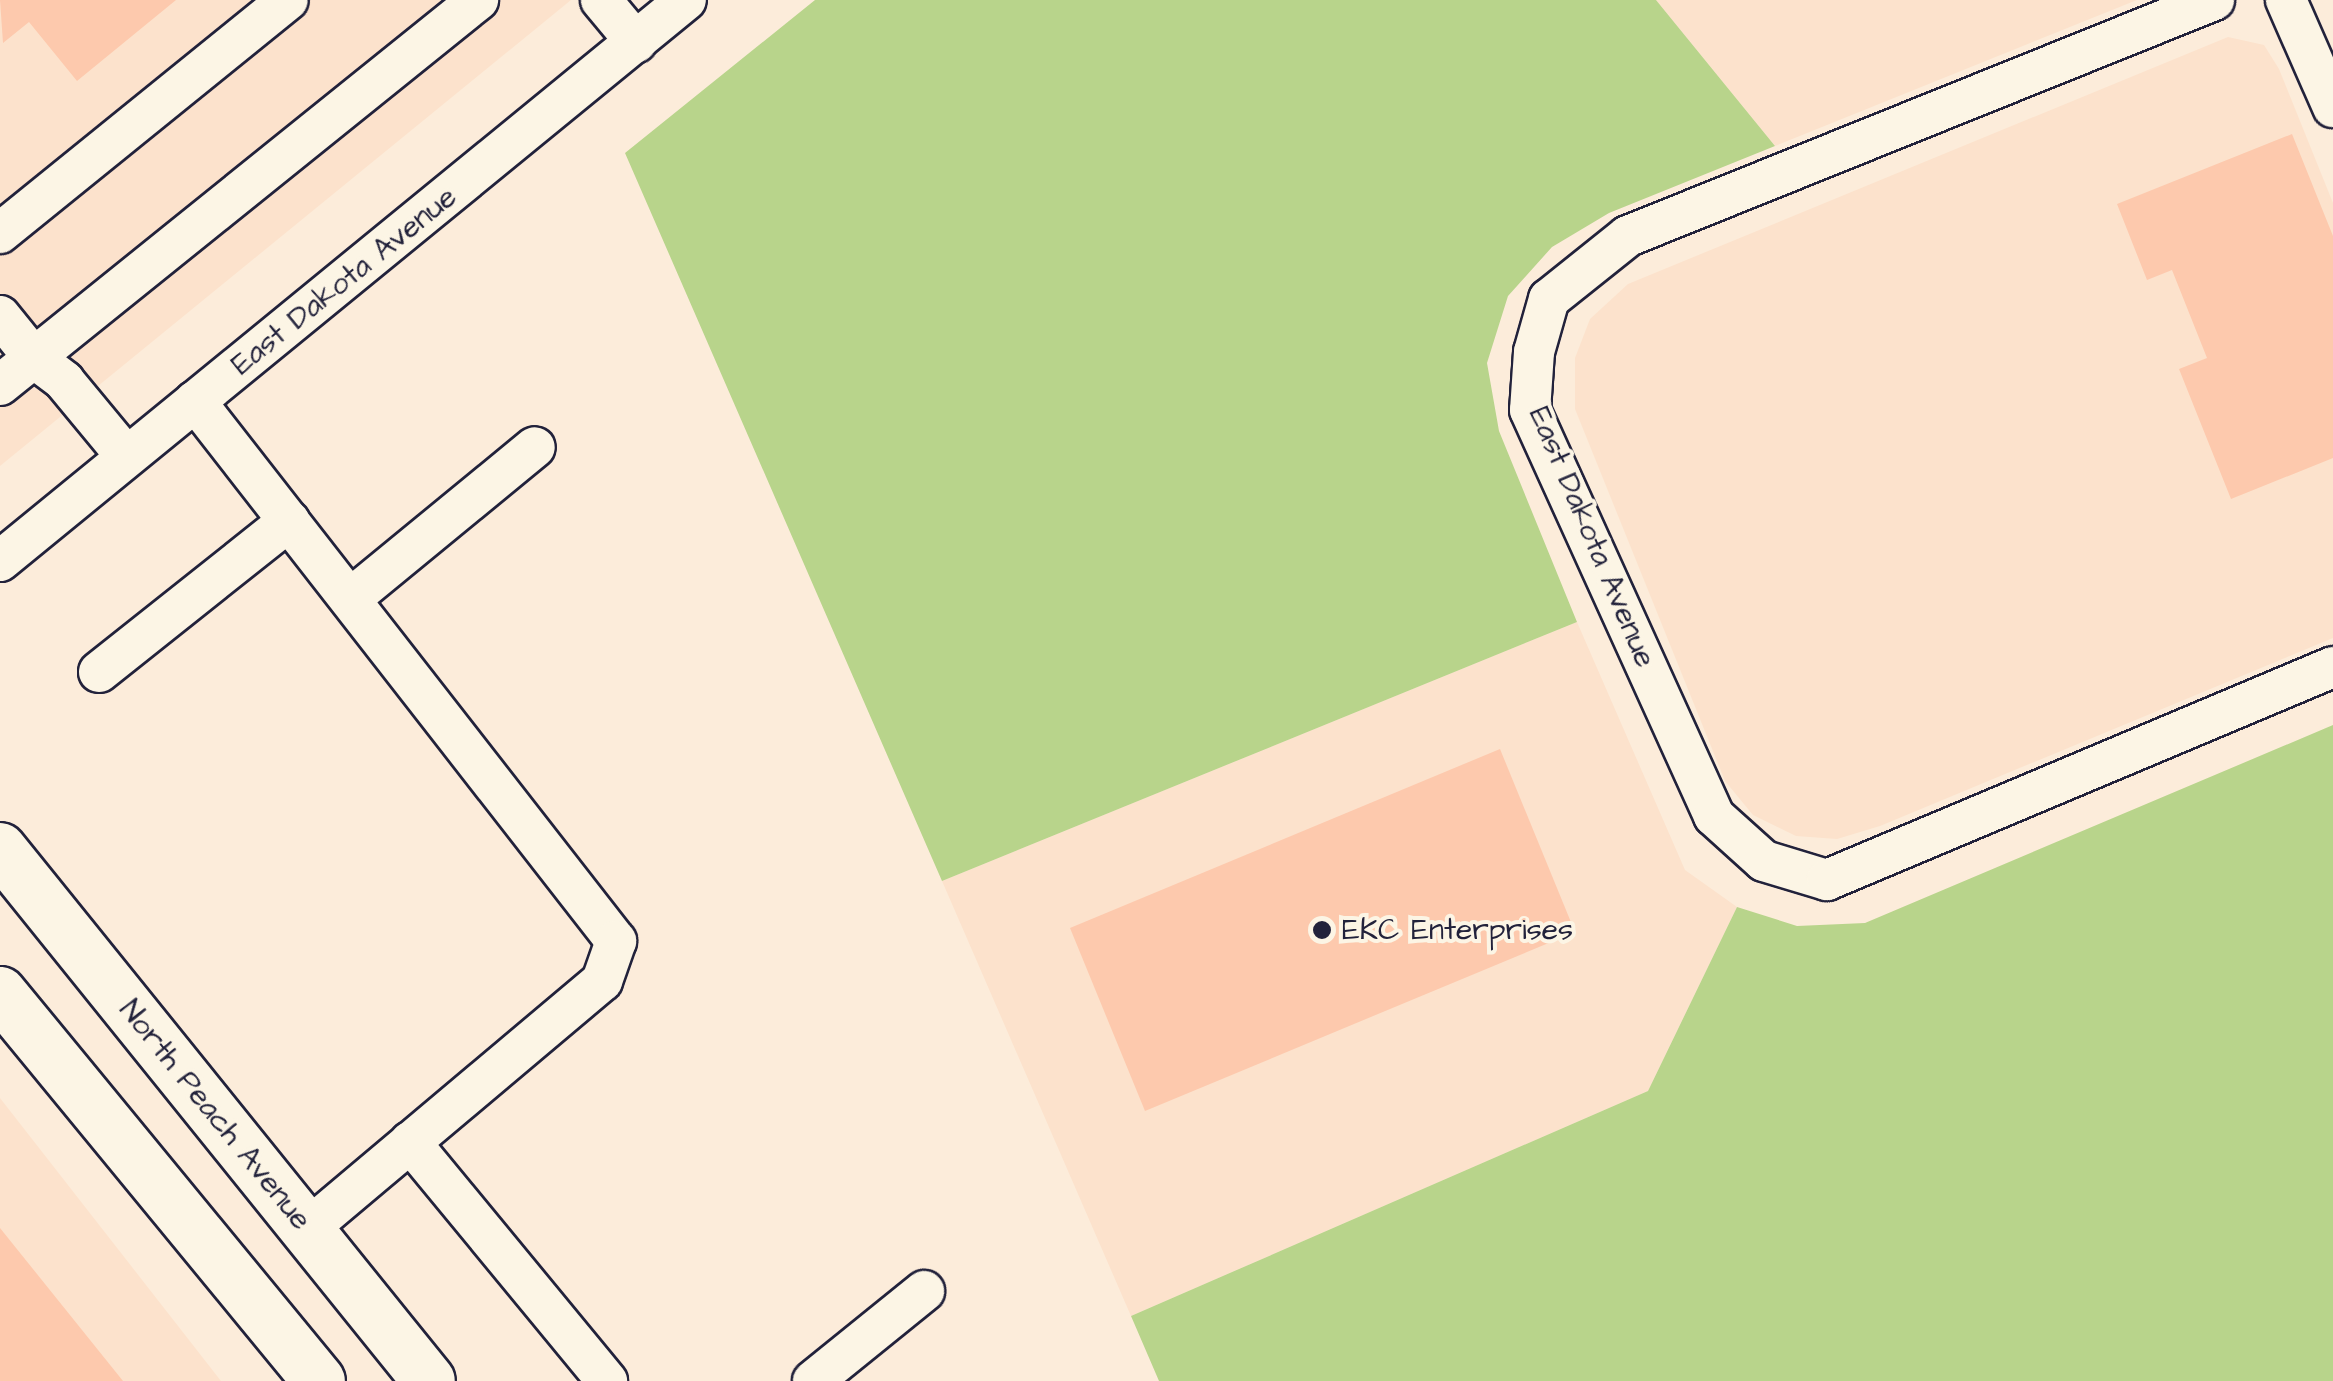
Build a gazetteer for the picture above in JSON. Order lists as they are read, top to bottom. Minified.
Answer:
{"streets":{"main road":["North Peach Avenue"],"street":["East Dakota Avenue"]},"places":["EKC Enterprises"]}
